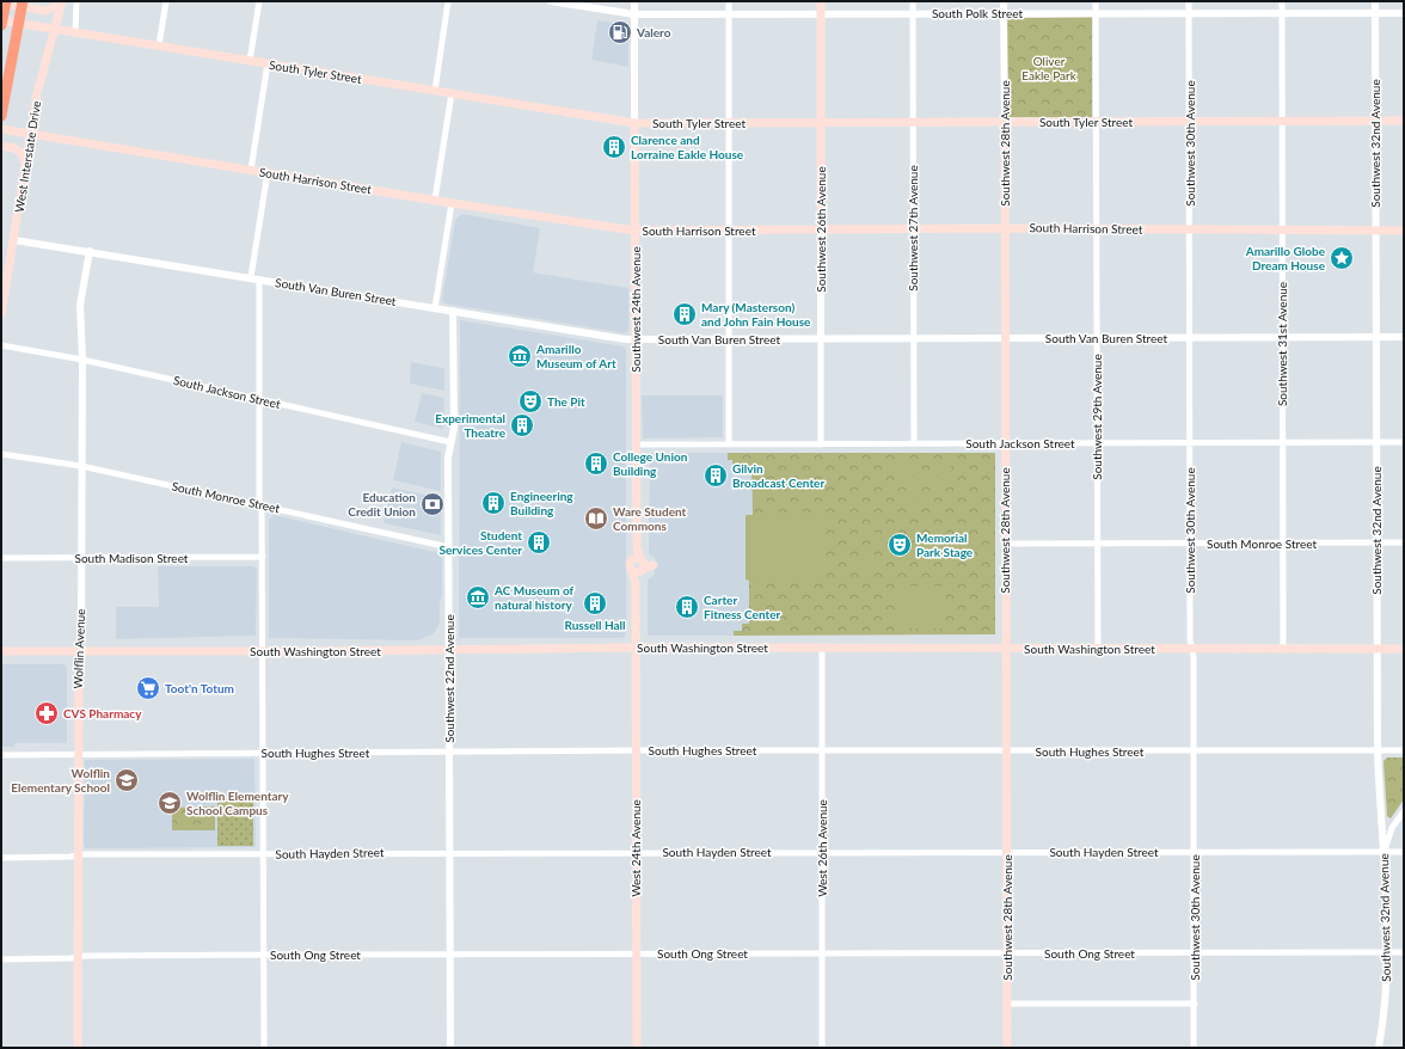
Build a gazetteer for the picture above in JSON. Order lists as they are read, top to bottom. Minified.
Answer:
{"streets":{"main road":["South Tyler Street","Southwest 28th Avenue","West Interstate Drive","South Harrison Street","Southwest 26th Avenue","Southwest 24th Avenue","South Washington Street","Wolflin Avenue","West 24th Avenue"],"street":["South Polk Street","Southwest 30th Avenue","Southwest 32nd Avenue","Southwest 27th Avenue","South Van Buren Street","Southwest 31st Avenue","South Jackson Street","Southwest 29th Avenue","South Monroe Street","South Madison Street","Southwest 22nd Avenue","South Hughes Street","West 26th Avenue","South Hayden Street","South Ong Street"]},"crossings":[["South Polk Street","Southwest 28th Avenue"],["South Polk Street","Southwest 30th Avenue"],["South Polk Street","Southwest 32nd Avenue"],["South Polk Street","Southwest 27th Avenue"],["South Polk Street","Southwest 26th Avenue"],["South Polk Street","Southwest 24th Avenue"],["South Polk Street","Southwest 31st Avenue"],["South Polk Street","Southwest 29th Avenue"],["South Tyler Street","Southwest 28th Avenue"],["South Tyler Street","Southwest 30th Avenue"],["South Tyler Street","Southwest 32nd Avenue"],["South Tyler Street","West Interstate Drive"],["South Tyler Street","Southwest 27th Avenue"],["South Tyler Street","Southwest 26th Avenue"],["South Tyler Street","Southwest 24th Avenue"],["South Tyler Street","Southwest 31st Avenue"],["South Tyler Street","Southwest 29th Avenue"],["Southwest 28th Avenue","South Harrison Street"],["Southwest 28th Avenue","South Van Buren Street"],["Southwest 28th Avenue","South Jackson Street"],["Southwest 28th Avenue","South Monroe Street"],["Southwest 28th Avenue","South Washington Street"],["Southwest 28th Avenue","South Hughes Street"],["Southwest 28th Avenue","South Hayden Street"],["Southwest 28th Avenue","South Ong Street"],["Southwest 30th Avenue","South Harrison Street"],["Southwest 30th Avenue","South Van Buren Street"],["Southwest 30th Avenue","South Jackson Street"],["Southwest 30th Avenue","South Monroe Street"],["Southwest 30th Avenue","South Washington Street"],["Southwest 30th Avenue","South Hughes Street"],["Southwest 30th Avenue","South Hayden Street"],["Southwest 30th Avenue","South Ong Street"],["Southwest 32nd Avenue","South Harrison Street"],["Southwest 32nd Avenue","South Van Buren Street"],["Southwest 32nd Avenue","South Jackson Street"],["Southwest 32nd Avenue","South Monroe Street"],["Southwest 32nd Avenue","South Washington Street"],["Southwest 32nd Avenue","South Hughes Street"],["Southwest 32nd Avenue","South Hayden Street"],["Southwest 32nd Avenue","South Ong Street"],["West Interstate Drive","South Harrison Street"],["West Interstate Drive","South Van Buren Street"],["South Harrison Street","Southwest 27th Avenue"],["South Harrison Street","Southwest 26th Avenue"],["South Harrison Street","Southwest 24th Avenue"],["South Harrison Street","Southwest 31st Avenue"],["South Harrison Street","Southwest 29th Avenue"],["Southwest 27th Avenue","South Van Buren Street"],["Southwest 27th Avenue","South Jackson Street"],["Southwest 26th Avenue","South Van Buren Street"],["Southwest 26th Avenue","South Jackson Street"],["South Van Buren Street","Southwest 24th Avenue"],["South Van Buren Street","Southwest 31st Avenue"],["South Van Buren Street","Southwest 29th Avenue"],["South Van Buren Street","Wolflin Avenue"],["South Van Buren Street","Southwest 22nd Avenue"],["Southwest 24th Avenue","South Jackson Street"],["Southwest 24th Avenue","South Washington Street"],["Southwest 24th Avenue","West 24th Avenue"],["Southwest 31st Avenue","South Jackson Street"],["Southwest 31st Avenue","South Monroe Street"],["Southwest 31st Avenue","South Washington Street"],["South Jackson Street","Southwest 29th Avenue"],["South Jackson Street","Wolflin Avenue"],["South Jackson Street","Southwest 22nd Avenue"],["Southwest 29th Avenue","South Monroe Street"],["Southwest 29th Avenue","South Washington Street"],["South Monroe Street","Wolflin Avenue"],["South Monroe Street","Southwest 22nd Avenue"],["South Madison Street","Wolflin Avenue"],["South Washington Street","Wolflin Avenue"],["South Washington Street","Southwest 22nd Avenue"],["South Washington Street","West 24th Avenue"],["South Washington Street","West 26th Avenue"],["Wolflin Avenue","South Hughes Street"],["Wolflin Avenue","South Hayden Street"],["Wolflin Avenue","South Ong Street"],["Southwest 22nd Avenue","South Hughes Street"],["Southwest 22nd Avenue","South Hayden Street"],["Southwest 22nd Avenue","South Ong Street"],["South Hughes Street","West 24th Avenue"],["South Hughes Street","West 26th Avenue"],["West 24th Avenue","South Hayden Street"],["West 24th Avenue","South Ong Street"],["West 26th Avenue","South Hayden Street"],["West 26th Avenue","South Ong Street"]],"parks":["Oliver Eakle Park"],"places":{"fuel station":["Valero"],"building":["Clarence and Lorraine Eakle House","Mary (Masterson) and John Fain House","Experimental Theatre","College Union Building","Gilvin Broadcast Center","Engineering Building","Student Services Center","Russell Hall","Carter Fitness Center"],"place":["Amarillo Globe Dream House"],"museum":["Amarillo Museum of Art","AC Museum of natural history"],"theatre":["The Pit","Memorial Park Stage"],"bank":["Education Credit Union"],"library":["Ware Student Commons"],"supermarket":["Toot'n Totum"],"pharmacy":["CVS Pharmacy"],"school or university":["Wolflin Elementary School","Wolflin Elementary School Campus"]}}
